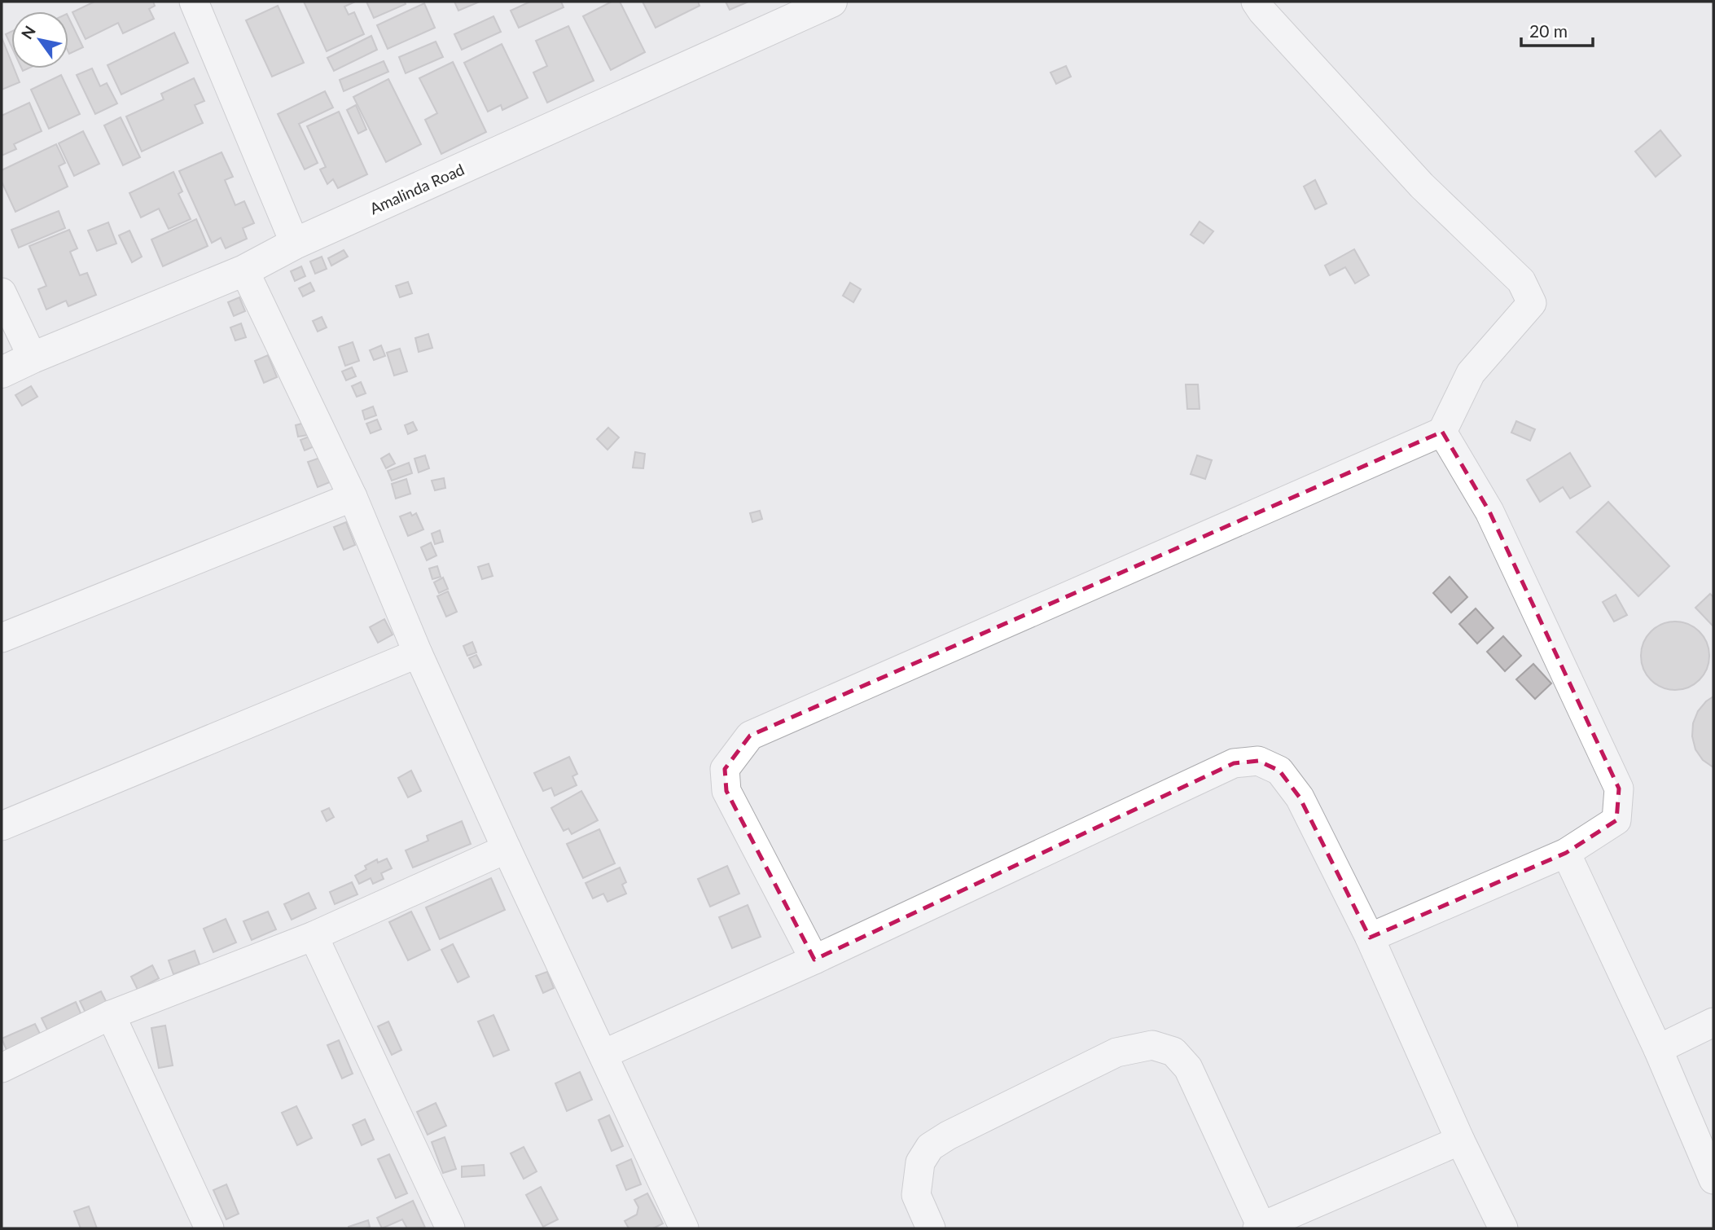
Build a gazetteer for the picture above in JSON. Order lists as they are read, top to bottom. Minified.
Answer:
{"streets":{"street":["Amalinda Road"]},"scale_bar":"20 m","north":"top left"}
